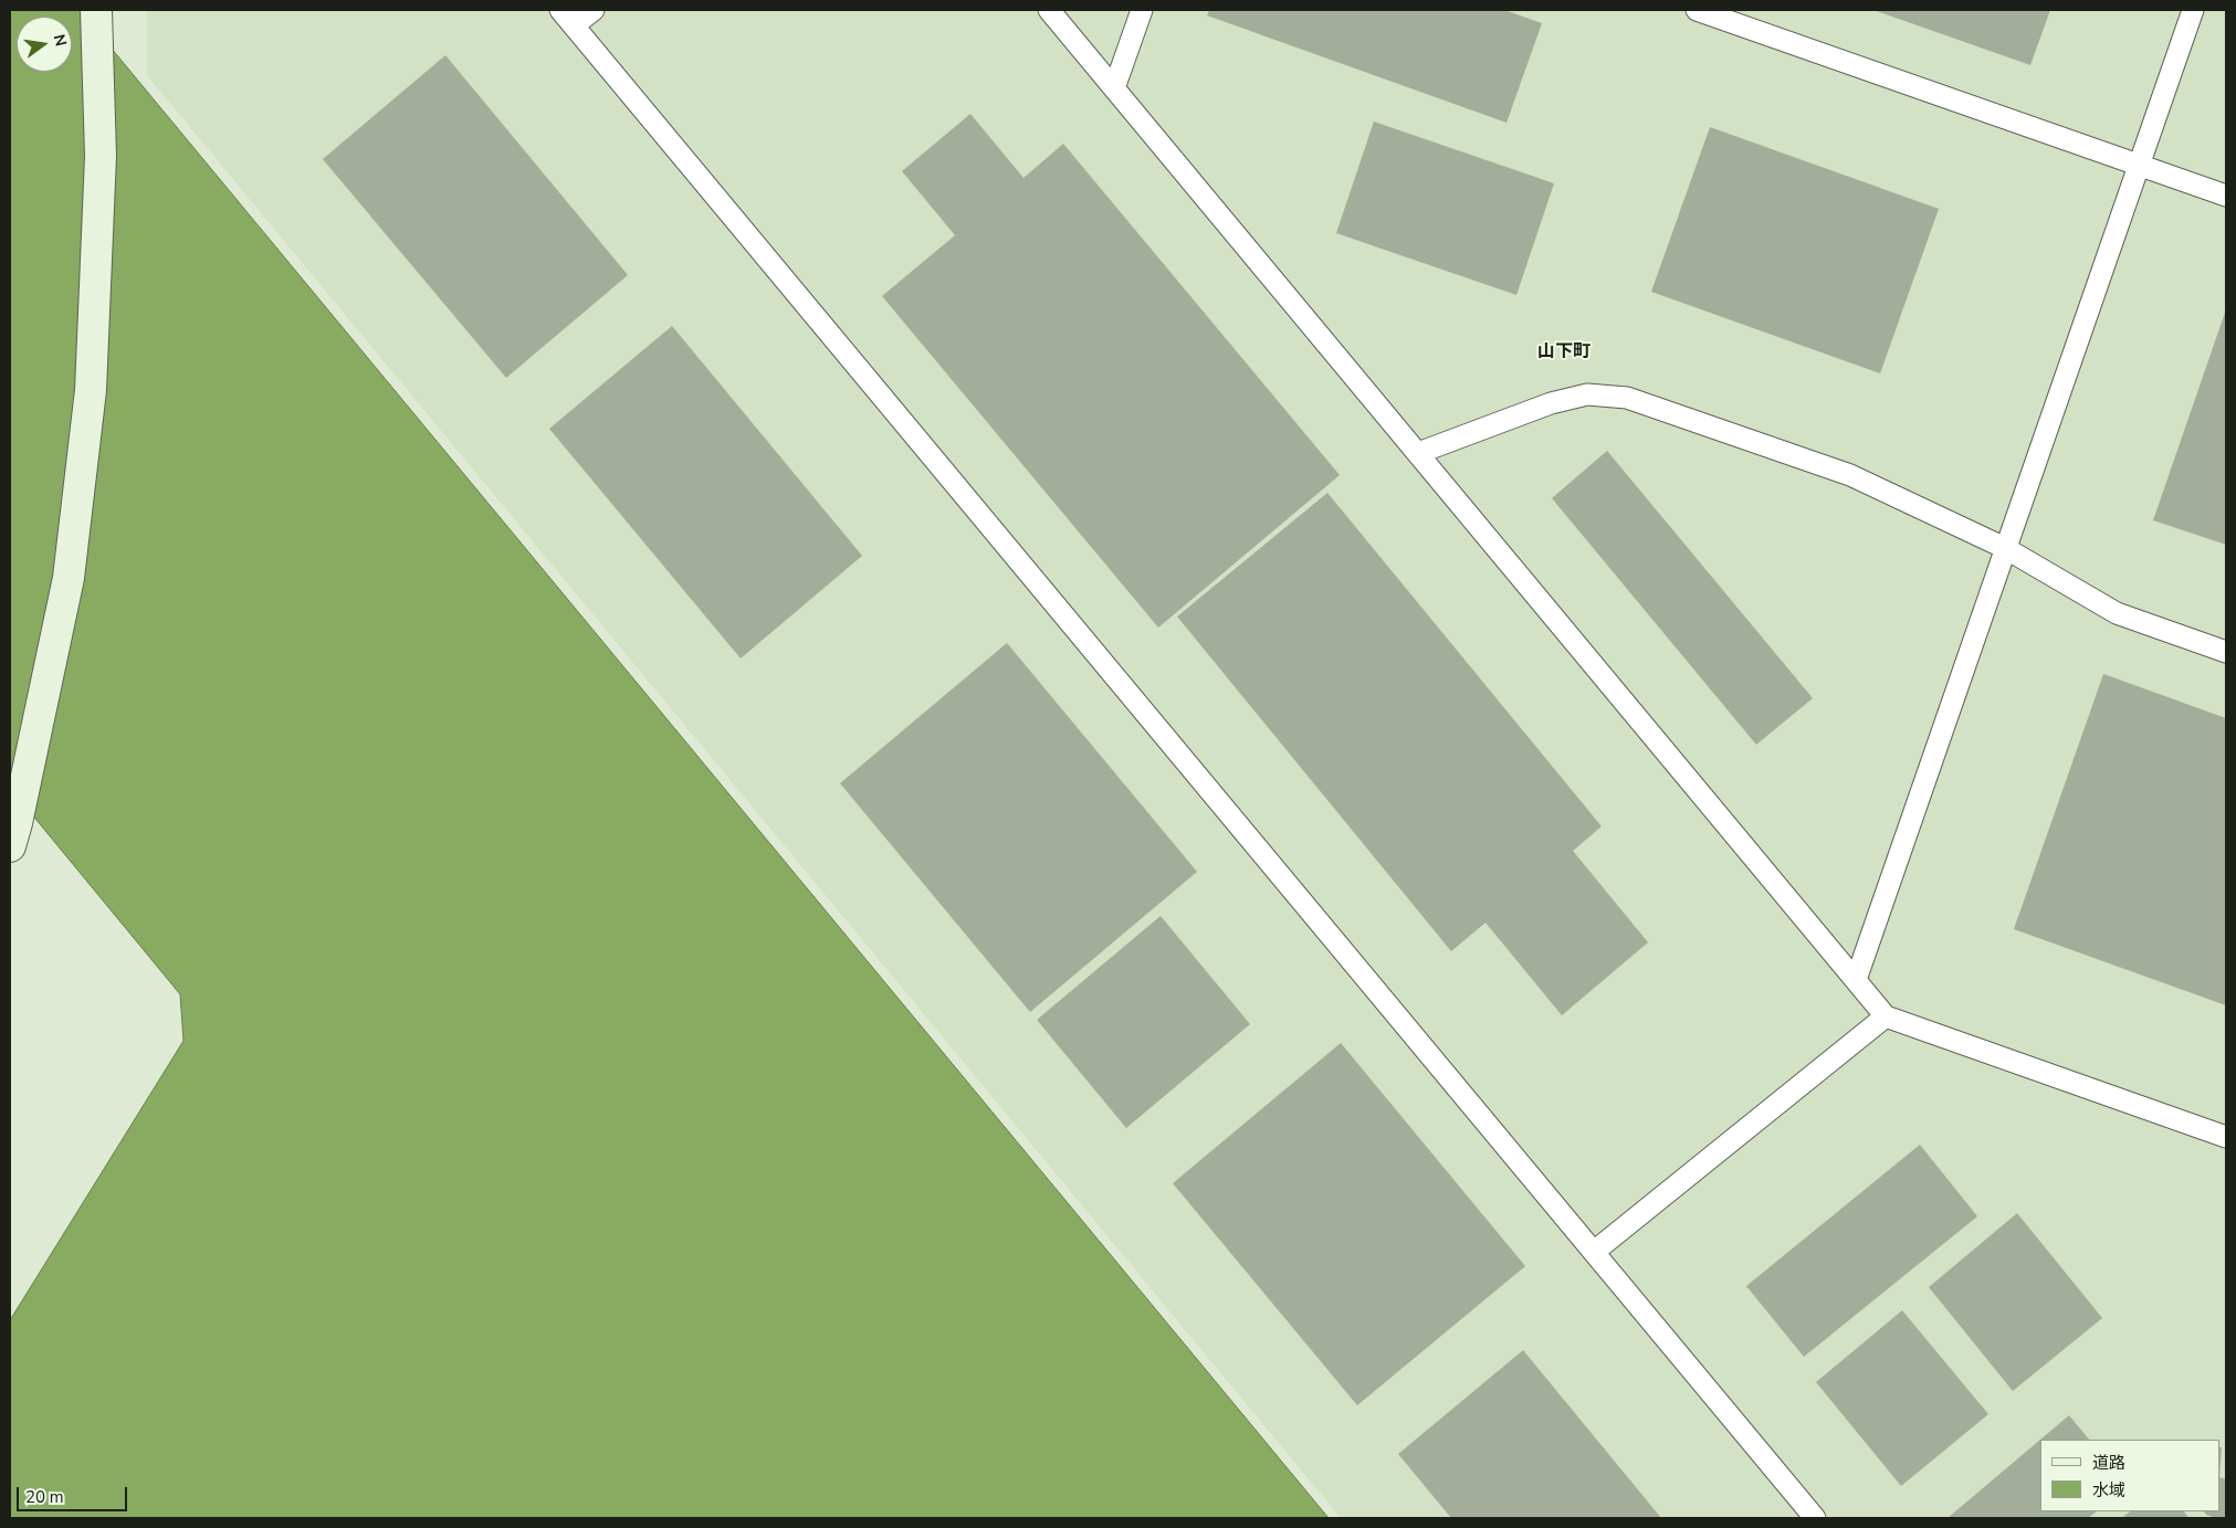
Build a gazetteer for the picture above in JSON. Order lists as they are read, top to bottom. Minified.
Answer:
{"districts":["山下町"],"legend":["道路","水域"],"scale_bar":"20 m","north":"right"}
